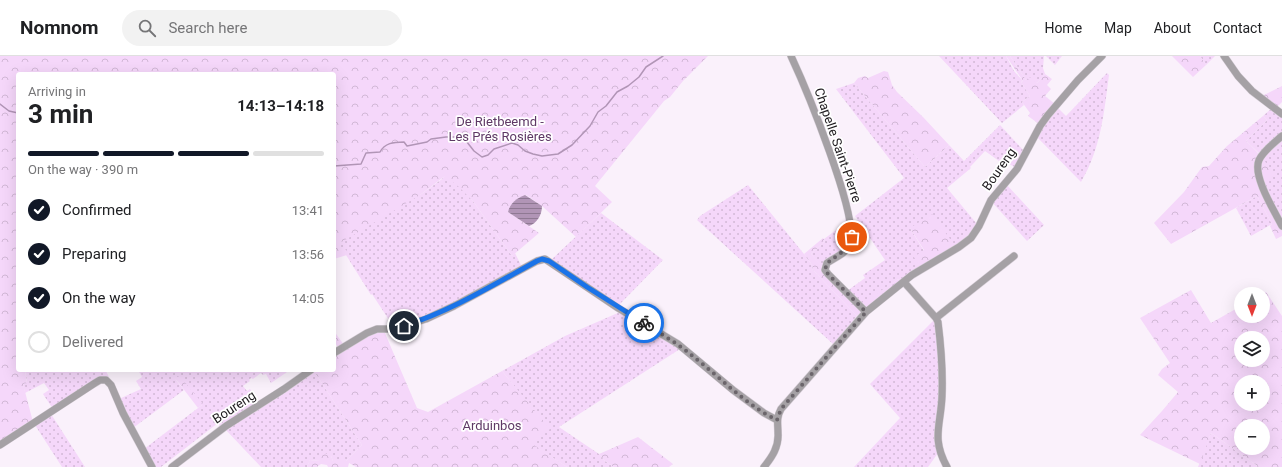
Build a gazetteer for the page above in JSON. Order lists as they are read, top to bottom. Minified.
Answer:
{"streets":{"street":["Chapelle Saint-Pierre","Boureng"]},"crossings":[["Chapelle Saint-Pierre","Boureng"]],"parks":["De Rietbeemd - Les Prés Rosières","Arduinbos"],"north":"bottom","page":{"header":"Nomnom","search":"Search here","nav":["Home","Map","About","Contact"],"heading":["3 min","Arriving in","14:13–14:18"],"bar":"On the way · 390 m","list":[["Confirmed","13:41"],["Preparing","13:56"],["On the way","14:05"],"Delivered"],"map_buttons":["+","−"]}}
